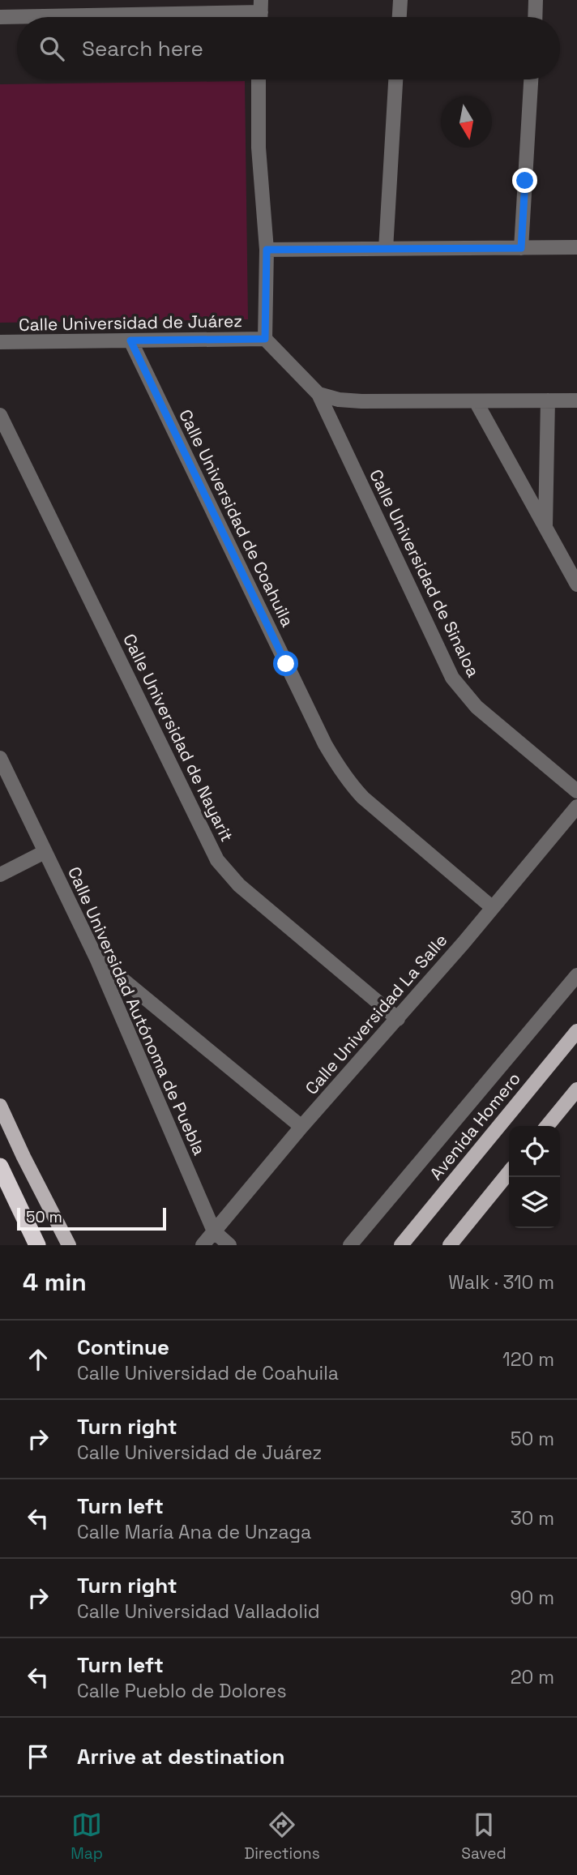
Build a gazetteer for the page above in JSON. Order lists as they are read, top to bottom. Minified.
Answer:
{"streets":{"main road":["Avenida Homero"],"street":["Calle Universidad de Juárez","Calle Universidad de Coahuila","Calle Universidad de Sinaloa","Calle Universidad de Nayarit","Calle Universidad Autónoma de Puebla","Calle Universidad La Salle"]},"crossings":[["Calle Universidad de Juárez","Calle Universidad de Coahuila"],["Calle Universidad de Juárez","Calle Universidad de Sinaloa"],["Calle Universidad de Coahuila","Calle Universidad La Salle"],["Calle Universidad de Nayarit","Calle Universidad La Salle"],["Calle Universidad Autónoma de Puebla","Calle Universidad La Salle"]],"scale_bar":"50 m","north":"bottom","page":{"search":"Search here","scale":"50 m","heading":["4 min","Walk · 310 m"],"list":[["Continue","Calle Universidad de Coahuila","120 m"],["Turn right","Calle Universidad de Juárez","50 m"],["Turn left","Calle María Ana de Unzaga","30 m"],["Turn right","Calle Universidad Valladolid","90 m"],["Turn left","Calle Pueblo de Dolores","20 m"],"Arrive at destination"],"nav":["Map","Directions","Saved"]}}
